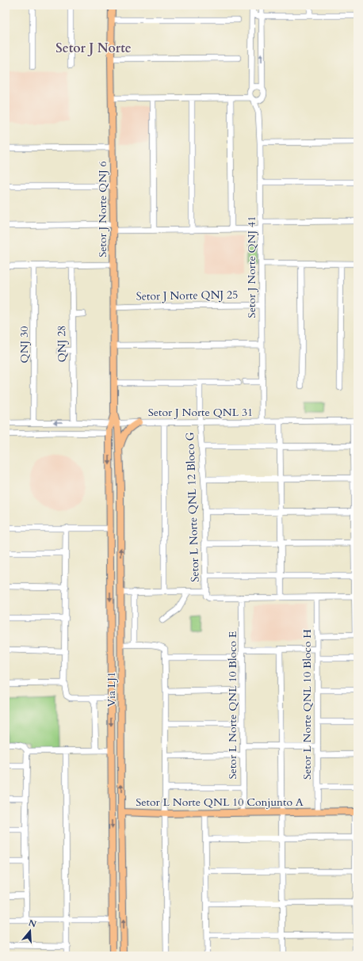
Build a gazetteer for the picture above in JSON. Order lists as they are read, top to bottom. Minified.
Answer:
{"streets":{"main road":["Setor J Norte QNJ 6","Via LJ1","Setor L Norte QNL 10 Conjunto A"],"street":["Setor J Norte QNJ 41","Setor J Norte QNJ 25","QNJ 28","QNJ 30","Setor J Norte QNL 31","Setor L Norte QNL 12 Bloco G","Setor L Norte QNL 10 Bloco H","Setor L Norte QNL 10 Bloco E"]},"crossings":[["Setor J Norte QNJ 6","Setor J Norte QNJ 25"],["Setor J Norte QNJ 6","Setor J Norte QNL 31"],["Setor J Norte QNJ 6","Via LJ1"],["Setor J Norte QNJ 41","Setor J Norte QNJ 25"],["Setor J Norte QNJ 41","Setor J Norte QNL 31"],["QNJ 28","Setor J Norte QNL 31"],["QNJ 30","Setor J Norte QNL 31"],["Setor J Norte QNL 31","Setor L Norte QNL 12 Bloco G"],["Setor J Norte QNL 31","Via LJ1"],["Via LJ1","Setor L Norte QNL 10 Conjunto A"],["Setor L Norte QNL 10 Bloco H","Setor L Norte QNL 10 Conjunto A"],["Setor L Norte QNL 10 Bloco E","Setor L Norte QNL 10 Conjunto A"]],"districts":["Setor J Norte"],"north":"top"}
